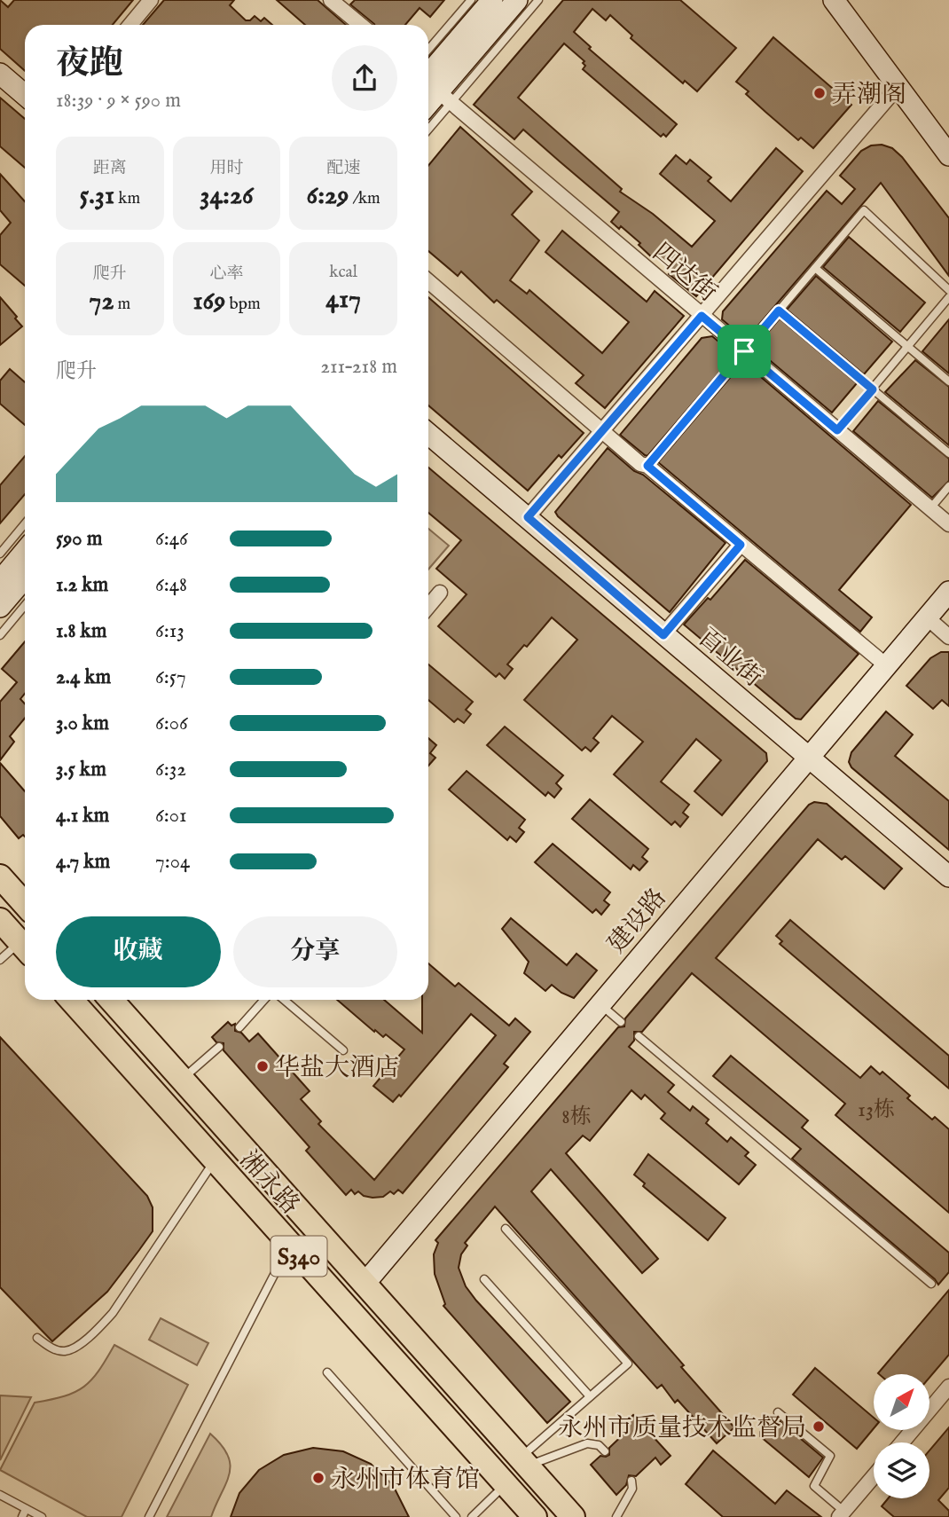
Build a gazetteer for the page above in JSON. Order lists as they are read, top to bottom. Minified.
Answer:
{"streets":{"main road":["湘永路","S340"],"street":["四达街","百业街","建设路"]},"crossings":[["百业街","建设路"],["建设路","湘永路"]],"places":["弄潮阁","华盐大酒店","永州市质量技术监督局","永州市体育馆"],"house_numbers":["13栋","8栋"],"north":"top right","page":{"heading":["夜跑","18:39 · 9 × 590 m"],"stats":[["距离","5.31 km"],["用时","34:26"],["配速","6:29 /km"],["爬升","72 m"],["心率","169 bpm"],["kcal","417"]],"chart":["爬升","211–218 m"],"list":[{"name":"590 m","note":"6:46"},{"name":"1.2 km","note":"6:48"},{"name":"1.8 km","note":"6:13"},{"name":"2.4 km","note":"6:57"},{"name":"3.0 km","note":"6:06"},{"name":"3.5 km","note":"6:32"},{"name":"4.1 km","note":"6:01"},{"name":"4.7 km","note":"7:04"}],"buttons":["收藏","分享"]}}
